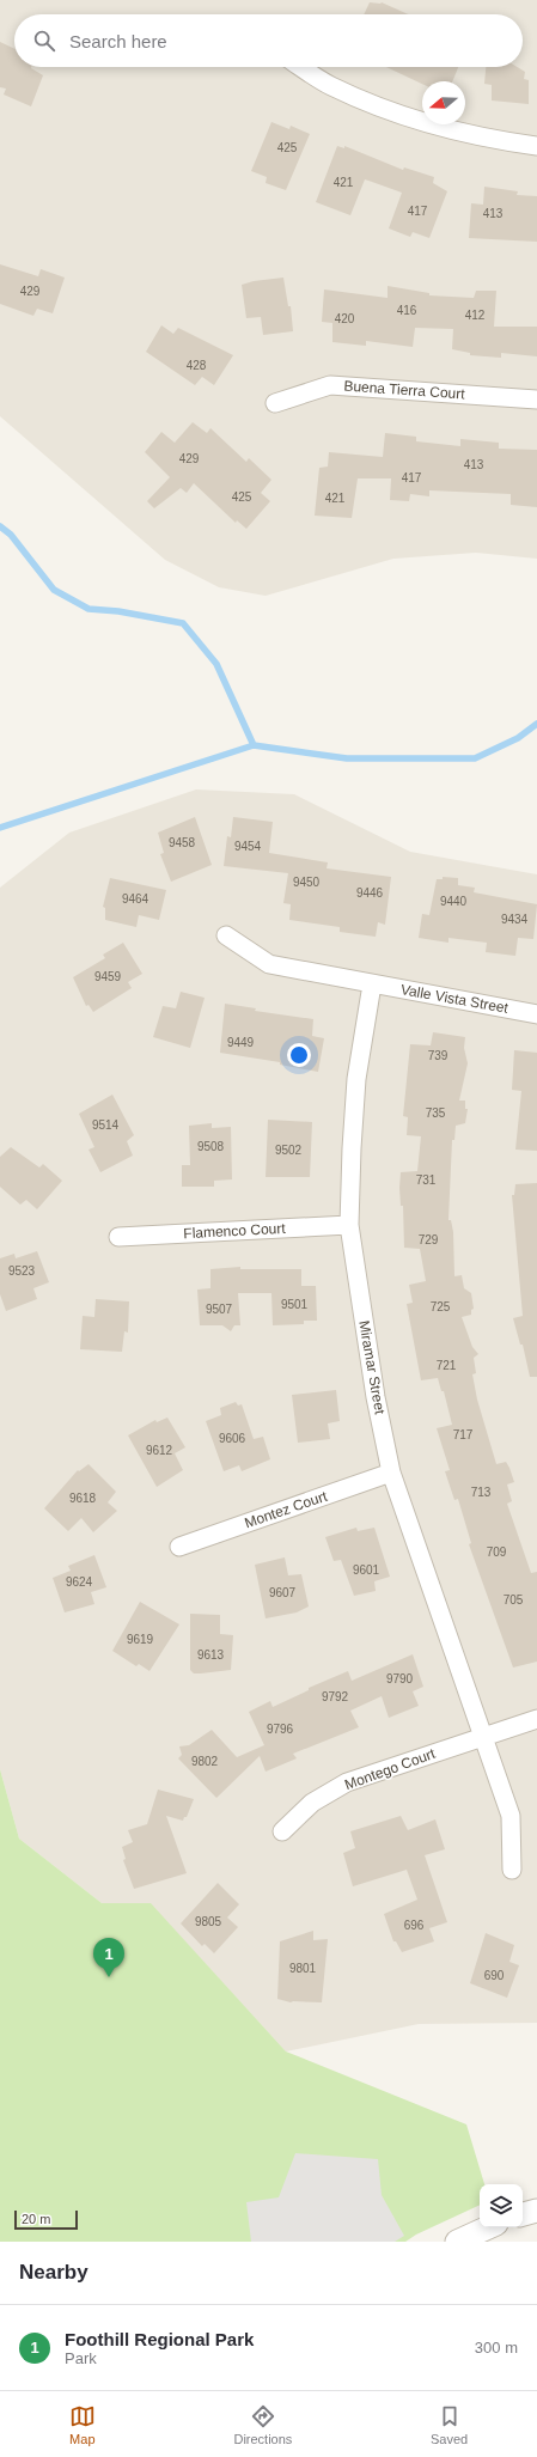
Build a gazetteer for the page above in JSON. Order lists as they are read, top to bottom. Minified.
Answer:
{"streets":{"street":["Buena Tierra Court","Valle Vista Street","Flamenco Court","Miramar Street","Montez Court","Montego Court"]},"crossings":[["Valle Vista Street","Miramar Street"],["Flamenco Court","Miramar Street"],["Miramar Street","Montez Court"],["Miramar Street","Montego Court"]],"house_numbers":["425","421","417","413","429","416","412","420","428","429","413","417","425","421","9458","9454","9450","9446","9464","9440","9434","9459","9449","739","735","9514","9508","9502","731","729","9523","9501","725","9507","721","717","9606","9612","713","9618","709","9601","9624","9607","705","9619","9613","9790","9792","9796","9802","9805","696","9801","690"],"scale_bar":"20 m","north":"left","page":{"search":"Search here","pins":"1","scale":"20 m","heading":"Nearby","list":[{"mark":"1","name":"Foothill Regional Park","note":"Park","value":"300 m"}],"nav":["Map","Directions","Saved"]}}
